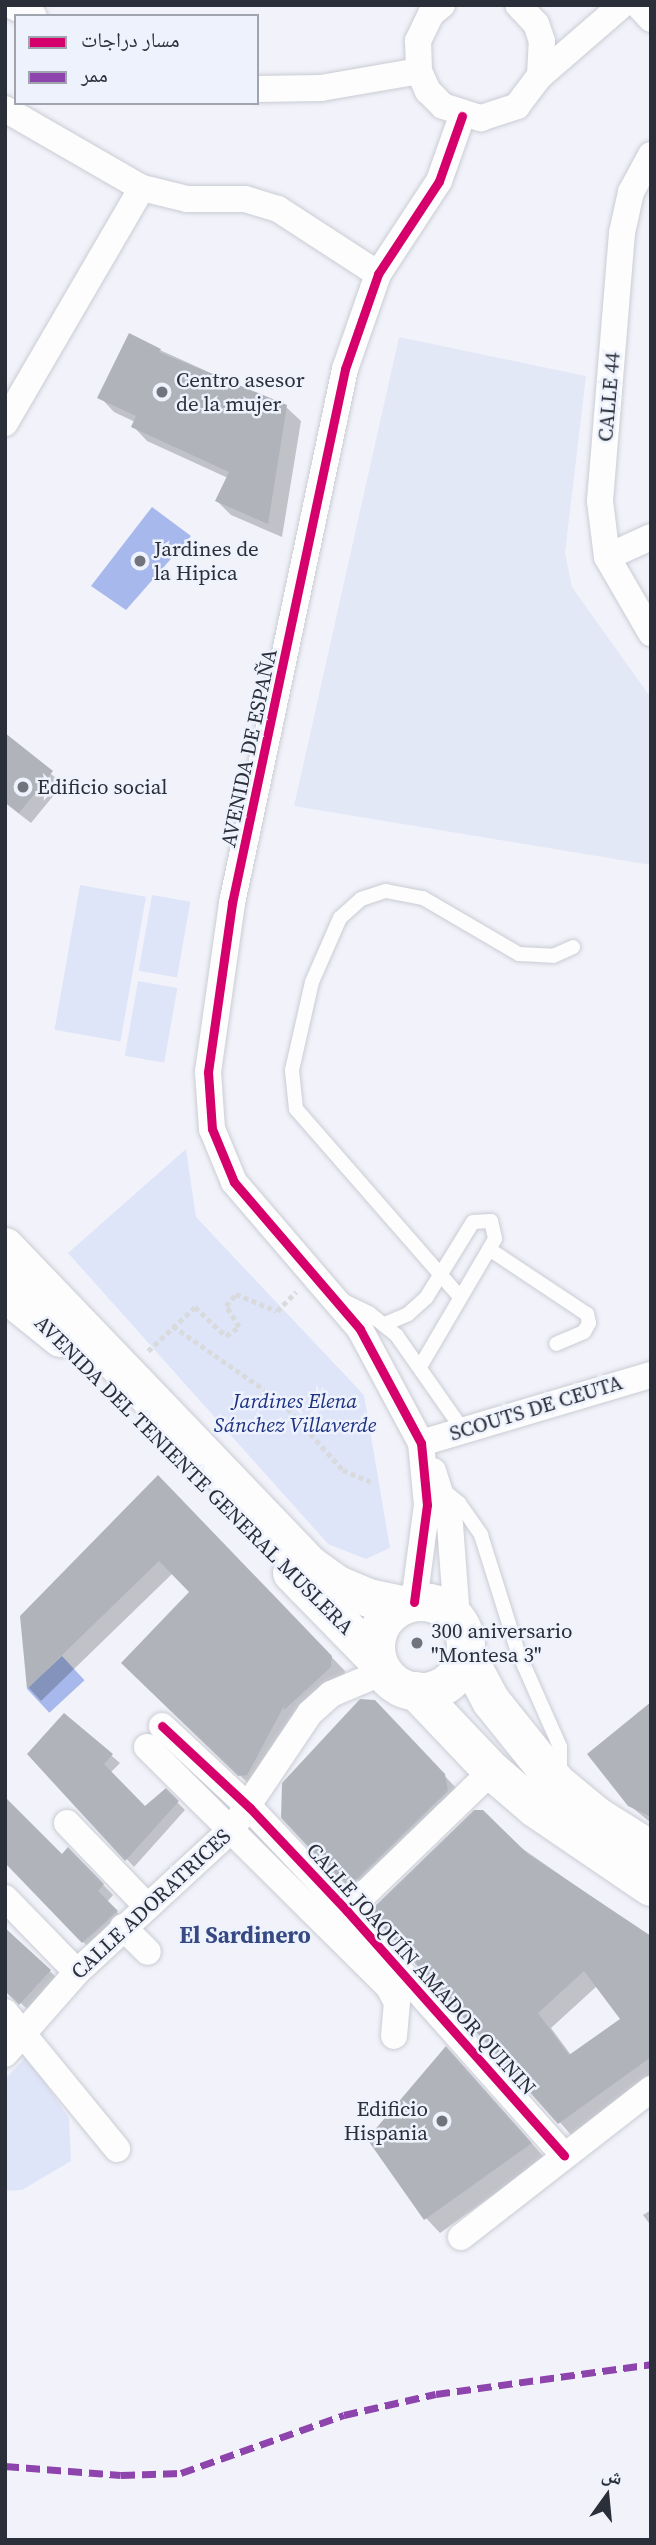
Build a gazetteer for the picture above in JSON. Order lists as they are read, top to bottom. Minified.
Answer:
{"streets":{"highway":["AVENIDA DE ESPAÑA","AVENIDA DEL TENIENTE GENERAL MUSLERA"],"street":["CALLE 44","SCOUTS DE CEUTA","CALLE ADORATRICES","CALLE JOAQUÍN AMADOR QUININ"]},"crossings":[["AVENIDA DE ESPAÑA","SCOUTS DE CEUTA"],["AVENIDA DE ESPAÑA","AVENIDA DEL TENIENTE GENERAL MUSLERA"],["AVENIDA DE ESPAÑA","CALLE ADORATRICES"],["AVENIDA DEL TENIENTE GENERAL MUSLERA","CALLE ADORATRICES"],["CALLE ADORATRICES","CALLE JOAQUÍN AMADOR QUININ"]],"districts":["El Sardinero"],"parks":["Jardines Elena Sánchez Villaverde"],"places":["Centro asesor de la mujer","Jardines de la Hipica","Edificio social","300 aniversario \"Montesa 3\"","Edificio Hispania"],"legend":["مسار دراجات","ممر"],"north":"top"}
